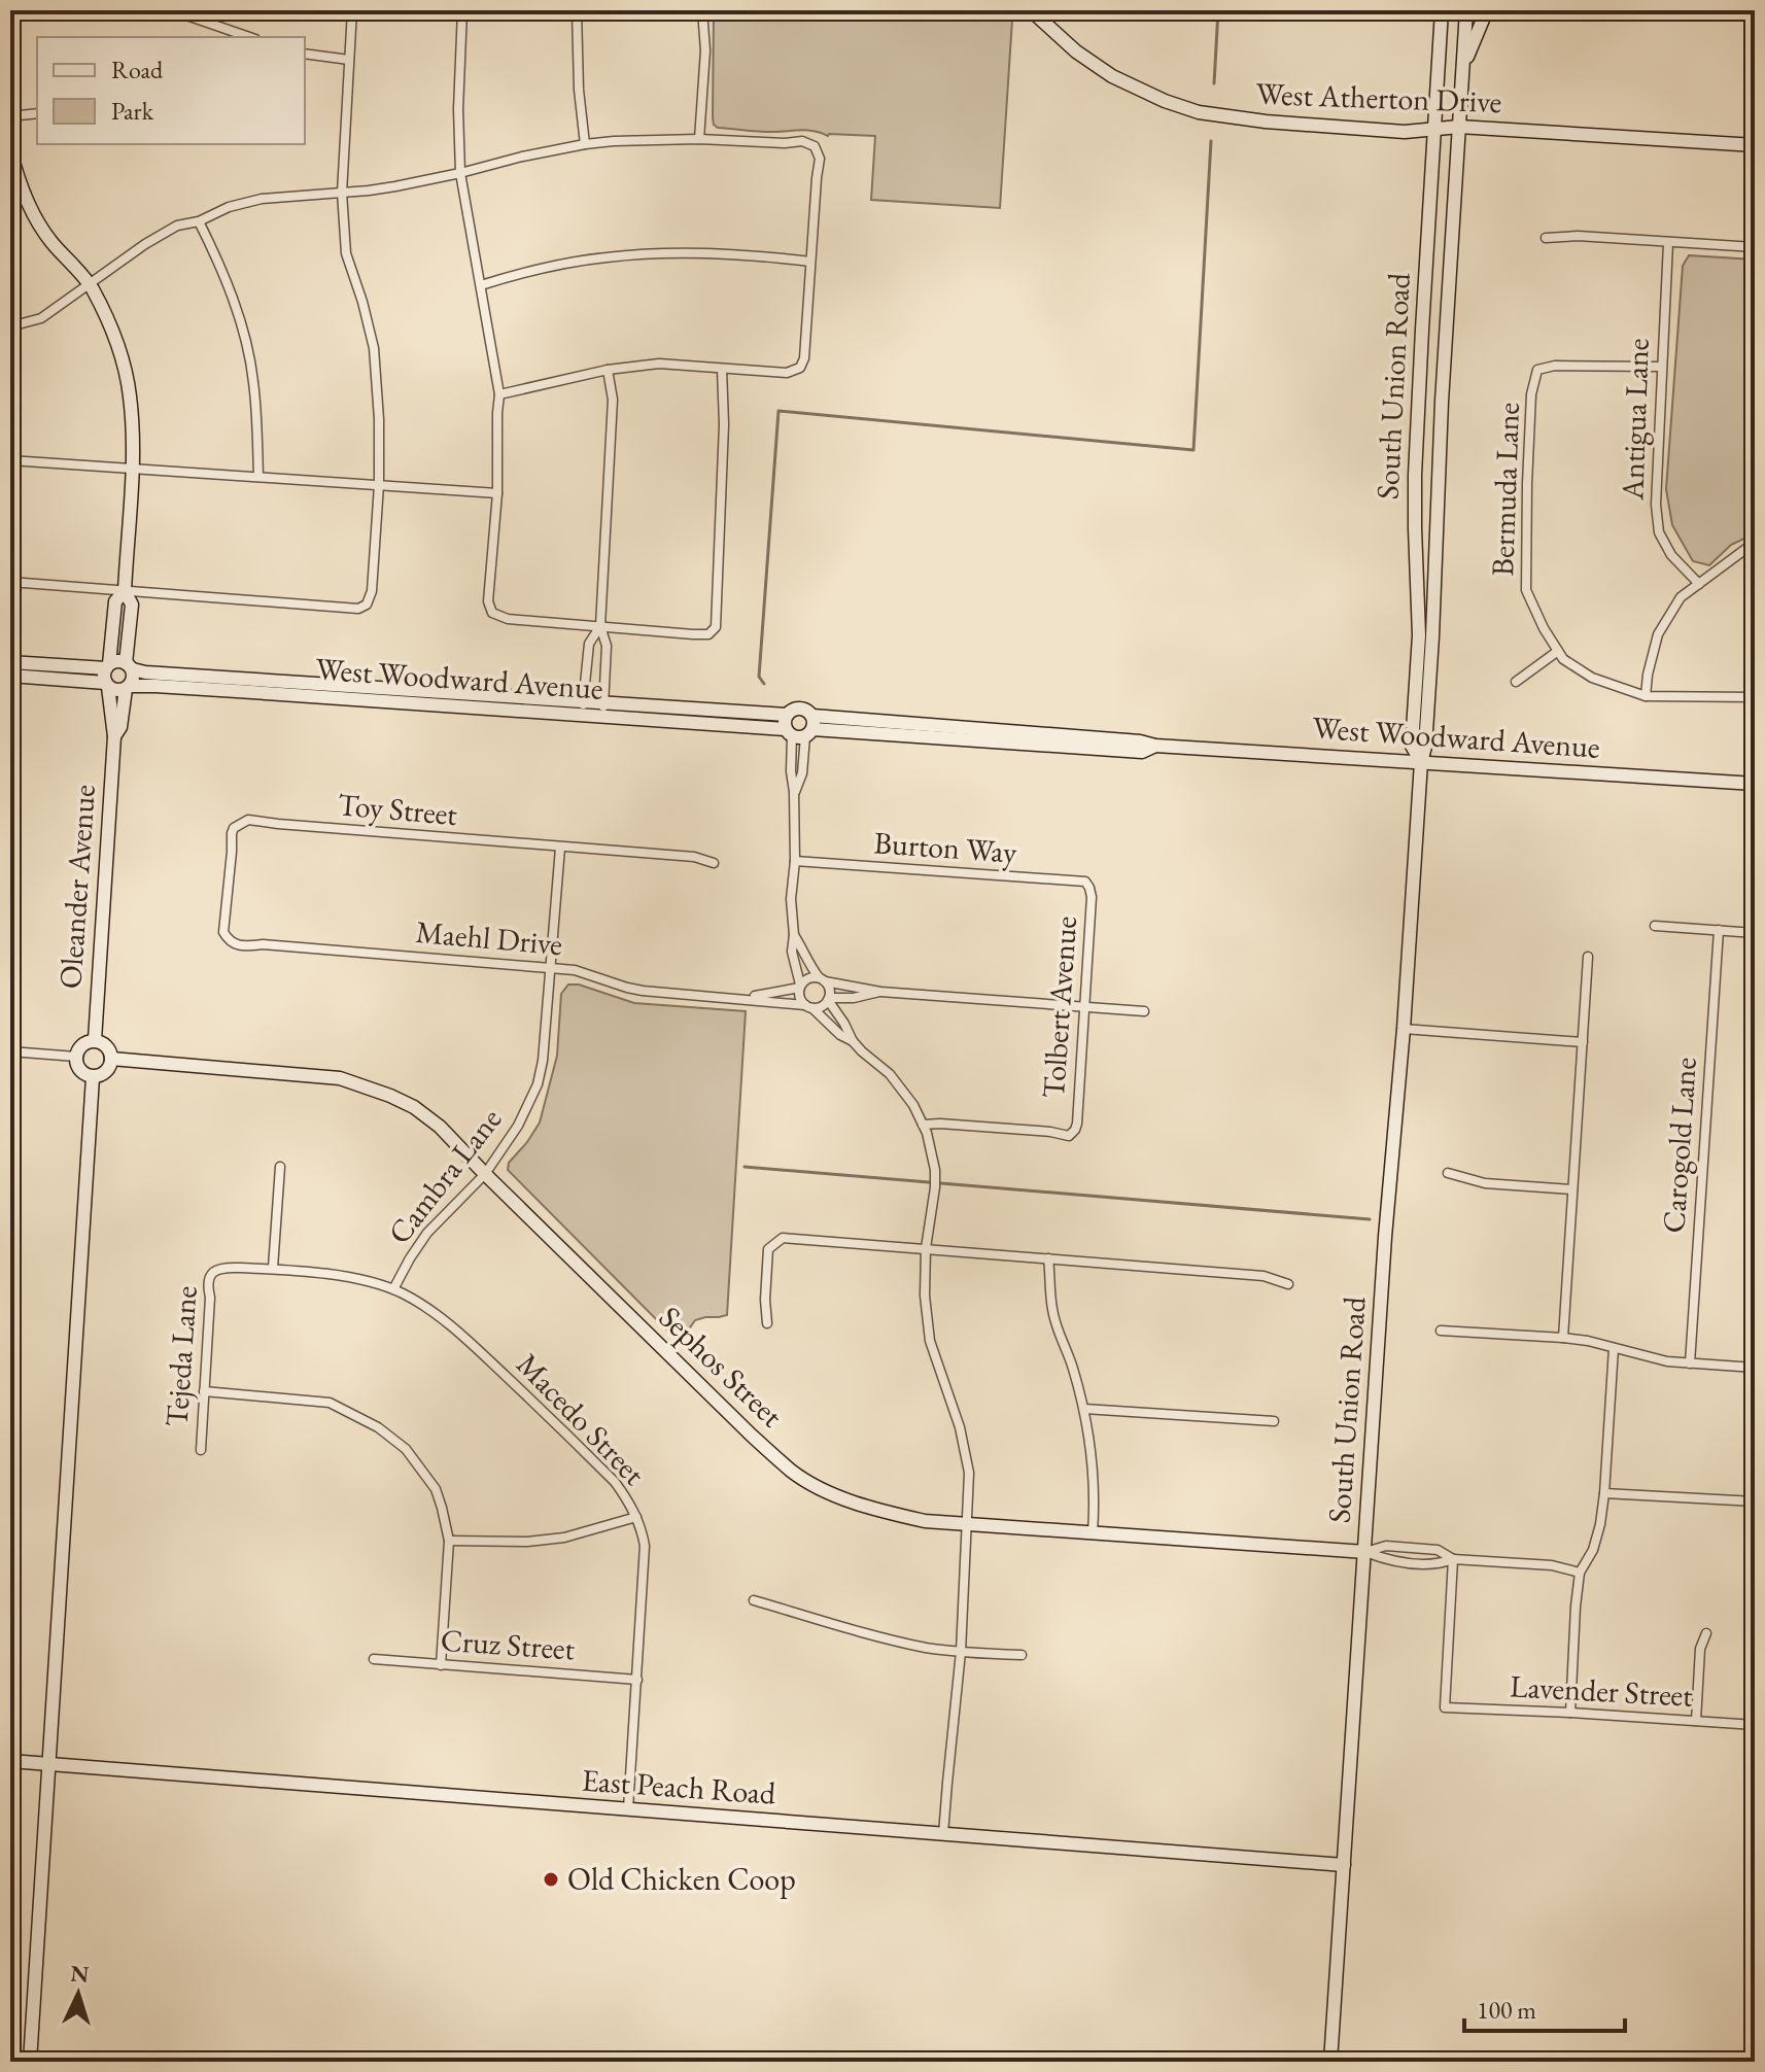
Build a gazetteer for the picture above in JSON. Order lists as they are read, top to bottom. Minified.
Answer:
{"streets":{"street":["West Atherton Drive","South Union Road","Antigua Lane","Bermuda Lane","West Woodward Avenue","Toy Street","Burton Way","Oleander Avenue","Maehl Drive","Tolbert Avenue","Carogold Lane","Cambra Lane","Tejeda Lane","Sephos Street","Macedo Street","Cruz Street","Lavender Street","East Peach Road"]},"crossings":[["West Atherton Drive","South Union Road"],["South Union Road","West Woodward Avenue"],["South Union Road","Sephos Street"],["South Union Road","East Peach Road"],["Antigua Lane","Bermuda Lane"],["West Woodward Avenue","Oleander Avenue"],["Toy Street","Maehl Drive"],["Toy Street","Cambra Lane"],["Burton Way","Tolbert Avenue"],["Oleander Avenue","Sephos Street"],["Maehl Drive","Cambra Lane"],["Cambra Lane","Sephos Street"],["Cambra Lane","Macedo Street"],["Tejeda Lane","Macedo Street"],["Macedo Street","Cruz Street"],["Macedo Street","East Peach Road"]],"places":["Old Chicken Coop"],"legend":["Road","Park"],"scale_bar":"100 m","north":"top"}
